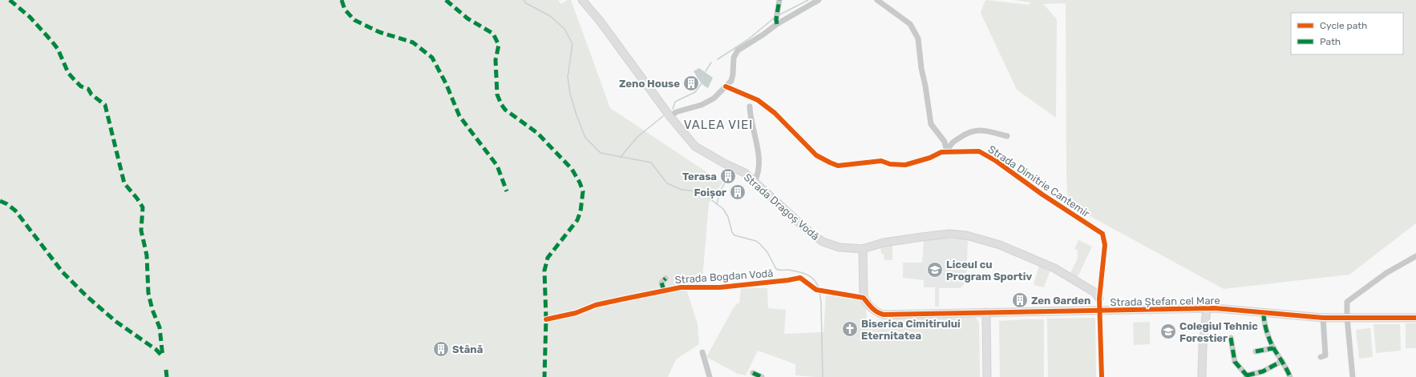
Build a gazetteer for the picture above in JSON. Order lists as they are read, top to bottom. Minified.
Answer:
{"streets":{"street":["Strada Dimitrie Cantemir","Strada Dragoș Vodă","Strada Bogdan Vodă","Strada Ștefan cel Mare"]},"crossings":[["Strada Dimitrie Cantemir","Strada Dragoș Vodă"],["Strada Dimitrie Cantemir","Strada Ștefan cel Mare"],["Strada Bogdan Vodă","Strada Ștefan cel Mare"]],"districts":["VALEA VIEI"],"places":{"building":["Zeno House","Terasa","Foișor","Zen Garden","Stână"],"school or university":["Liceul cu Program Sportiv","Colegiul Tehnic Forestier"],"church":["Biserica Cimitirului Eternitatea"]},"legend":["Cycle path","Path"]}
